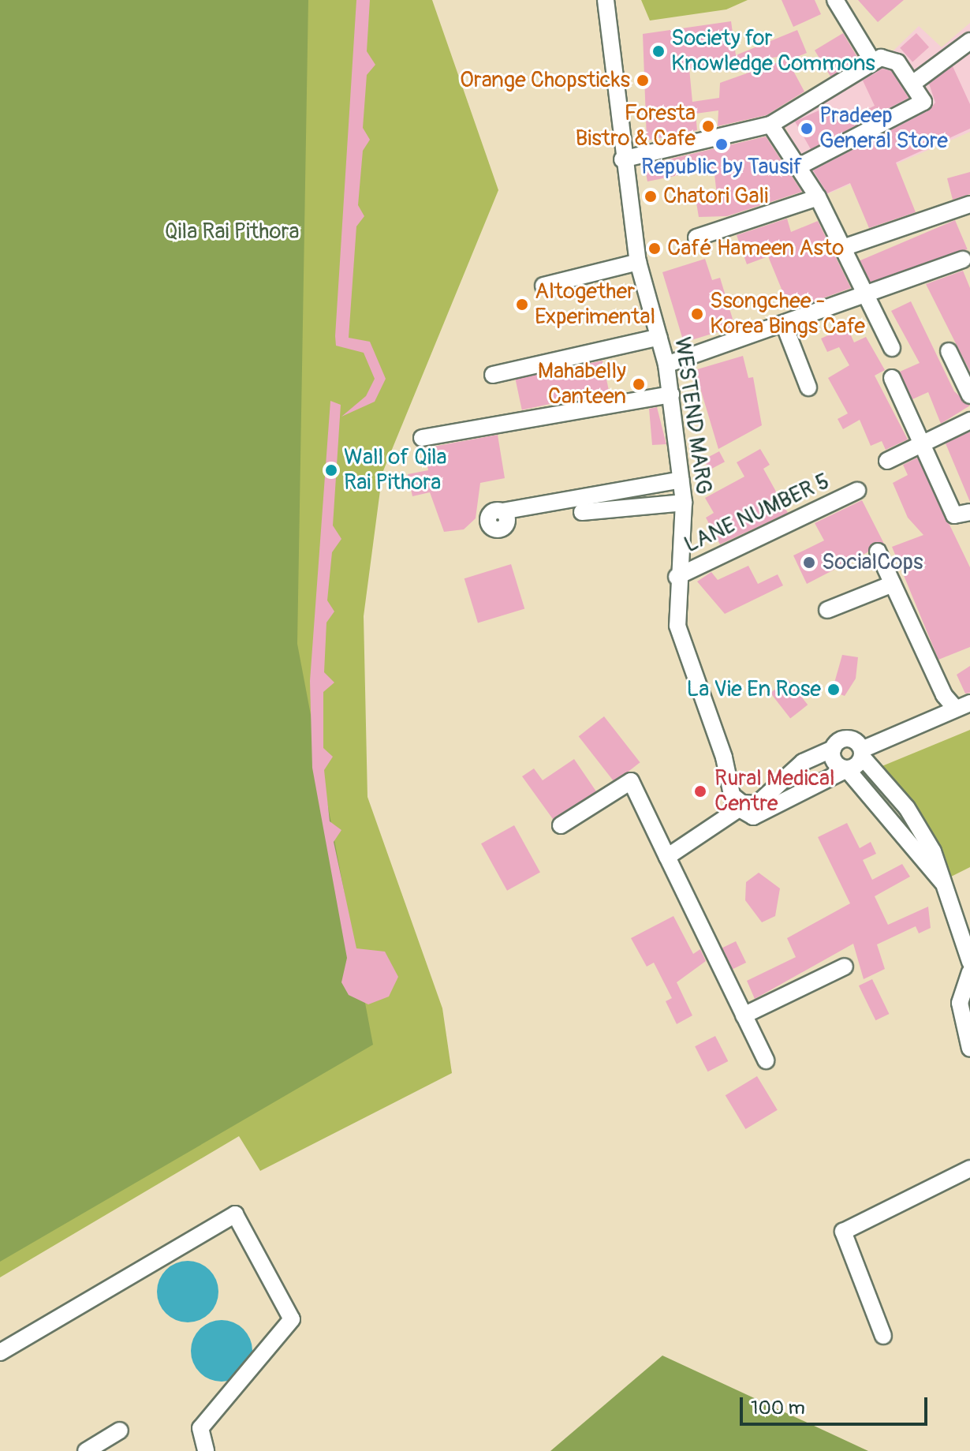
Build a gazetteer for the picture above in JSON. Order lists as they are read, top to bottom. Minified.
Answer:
{"streets":{"street":["WESTEND MARG","LANE NUMBER 5"]},"crossings":[["WESTEND MARG","LANE NUMBER 5"]],"parks":["Qila Rai Pithora"],"places":["Society for Knowledge Commons","Orange Chopsticks","Foresta Bistro & Cafe","Pradeep General Store","Republic by Tausif","Chatori Gali","Café Hameen Asto","Altogether Experimental","Ssongchee - Korea Bings Cafe","Mahabelly Canteen","Wall of Qila Rai Pithora","SocialCops","La Vie En Rose","Rural Medical Centre"],"scale_bar":"100 m"}
